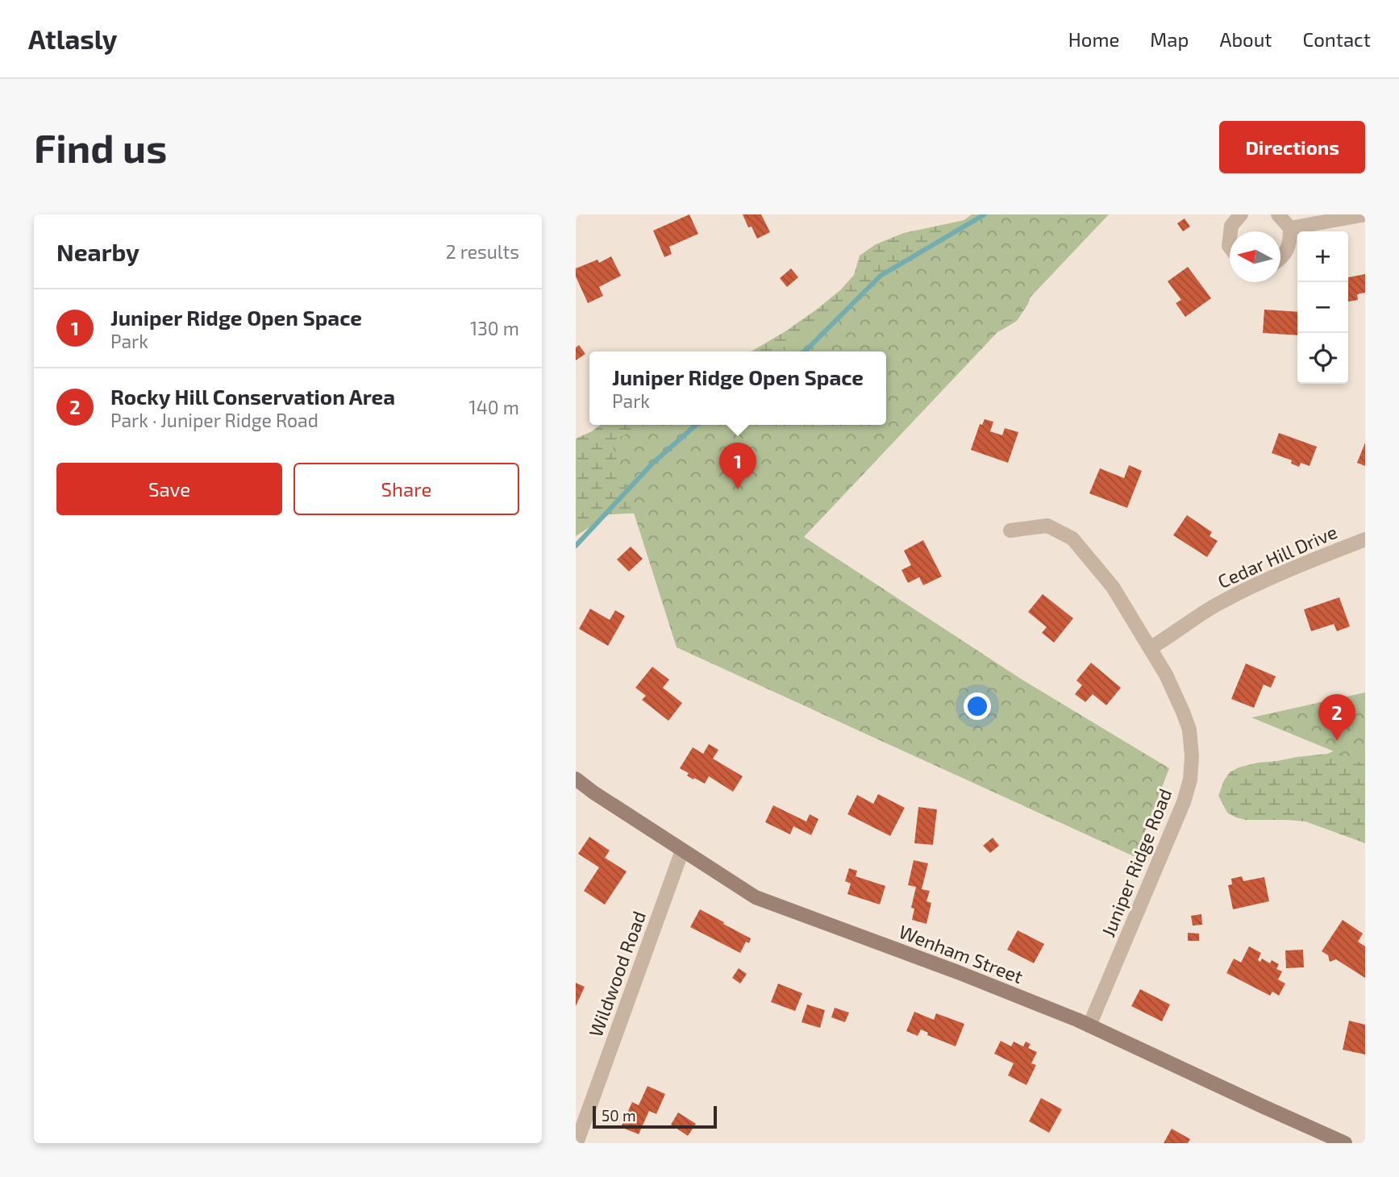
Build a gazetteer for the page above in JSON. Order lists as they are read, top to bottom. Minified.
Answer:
{"streets":{"main road":["Wenham Street"],"street":["Cedar Hill Drive","Juniper Ridge Road","Wildwood Road"]},"crossings":[["Cedar Hill Drive","Juniper Ridge Road"],["Juniper Ridge Road","Wenham Street"],["Wenham Street","Wildwood Road"]],"scale_bar":"50 m","north":"left","page":{"header":"Atlasly","nav":["Home","Map","About","Contact"],"buttons":["Directions",["Save","Share"]],"title":"Find us","heading":["Nearby","2 results"],"map_buttons":["+","−"],"list":[{"mark":"1","name":"Juniper Ridge Open Space","note":"Park","value":"130 m"},{"mark":"2","name":"Rocky Hill Conservation Area","note":"Park · Juniper Ridge Road","value":"140 m"}],"popup":["Juniper Ridge Open Space","Park"],"pins":["1","2"],"scale":"50 m"}}
